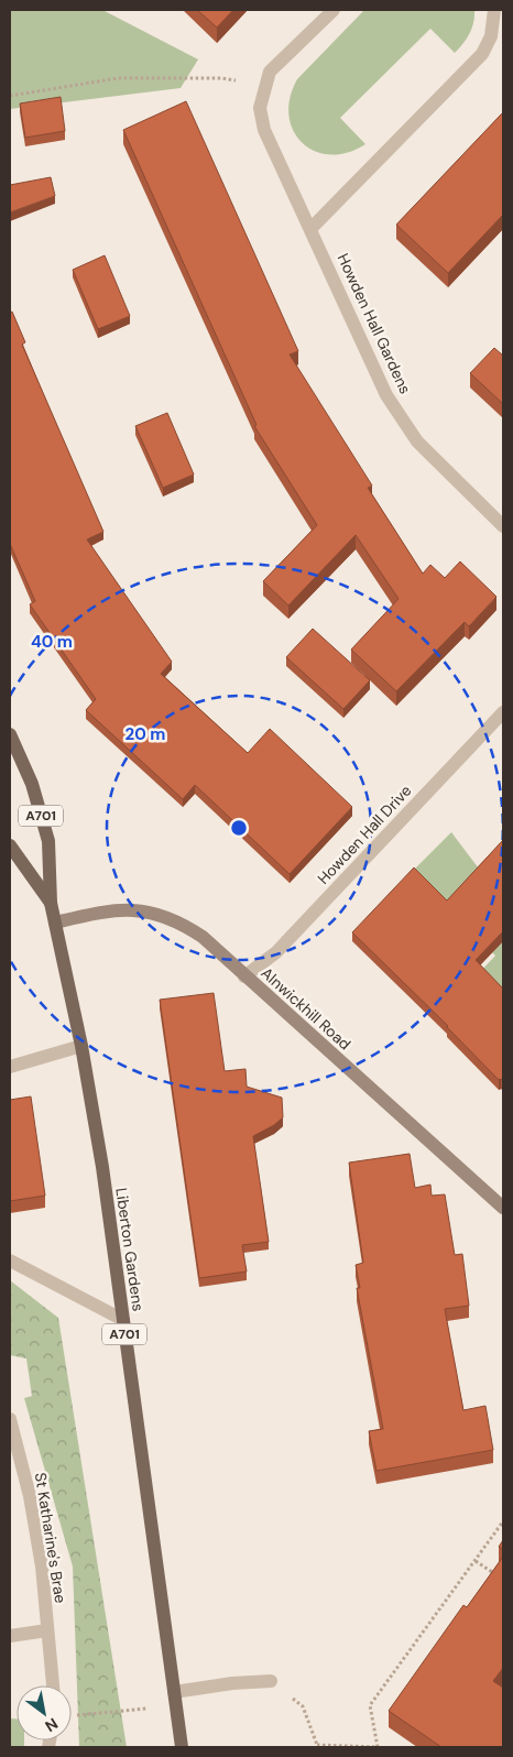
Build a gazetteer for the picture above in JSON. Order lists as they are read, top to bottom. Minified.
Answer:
{"streets":{"main road":["A701","Liberton Gardens"],"street":["Howden Hall Gardens","Howden Hall Drive","Alnwickhill Road","St Katharine's Brae"]},"crossings":[["A701","Alnwickhill Road"],["A701","Liberton Gardens"],["Howden Hall Drive","Alnwickhill Road"],["Alnwickhill Road","Liberton Gardens"]],"north":"bottom right","rings":["40 m","20 m"]}
